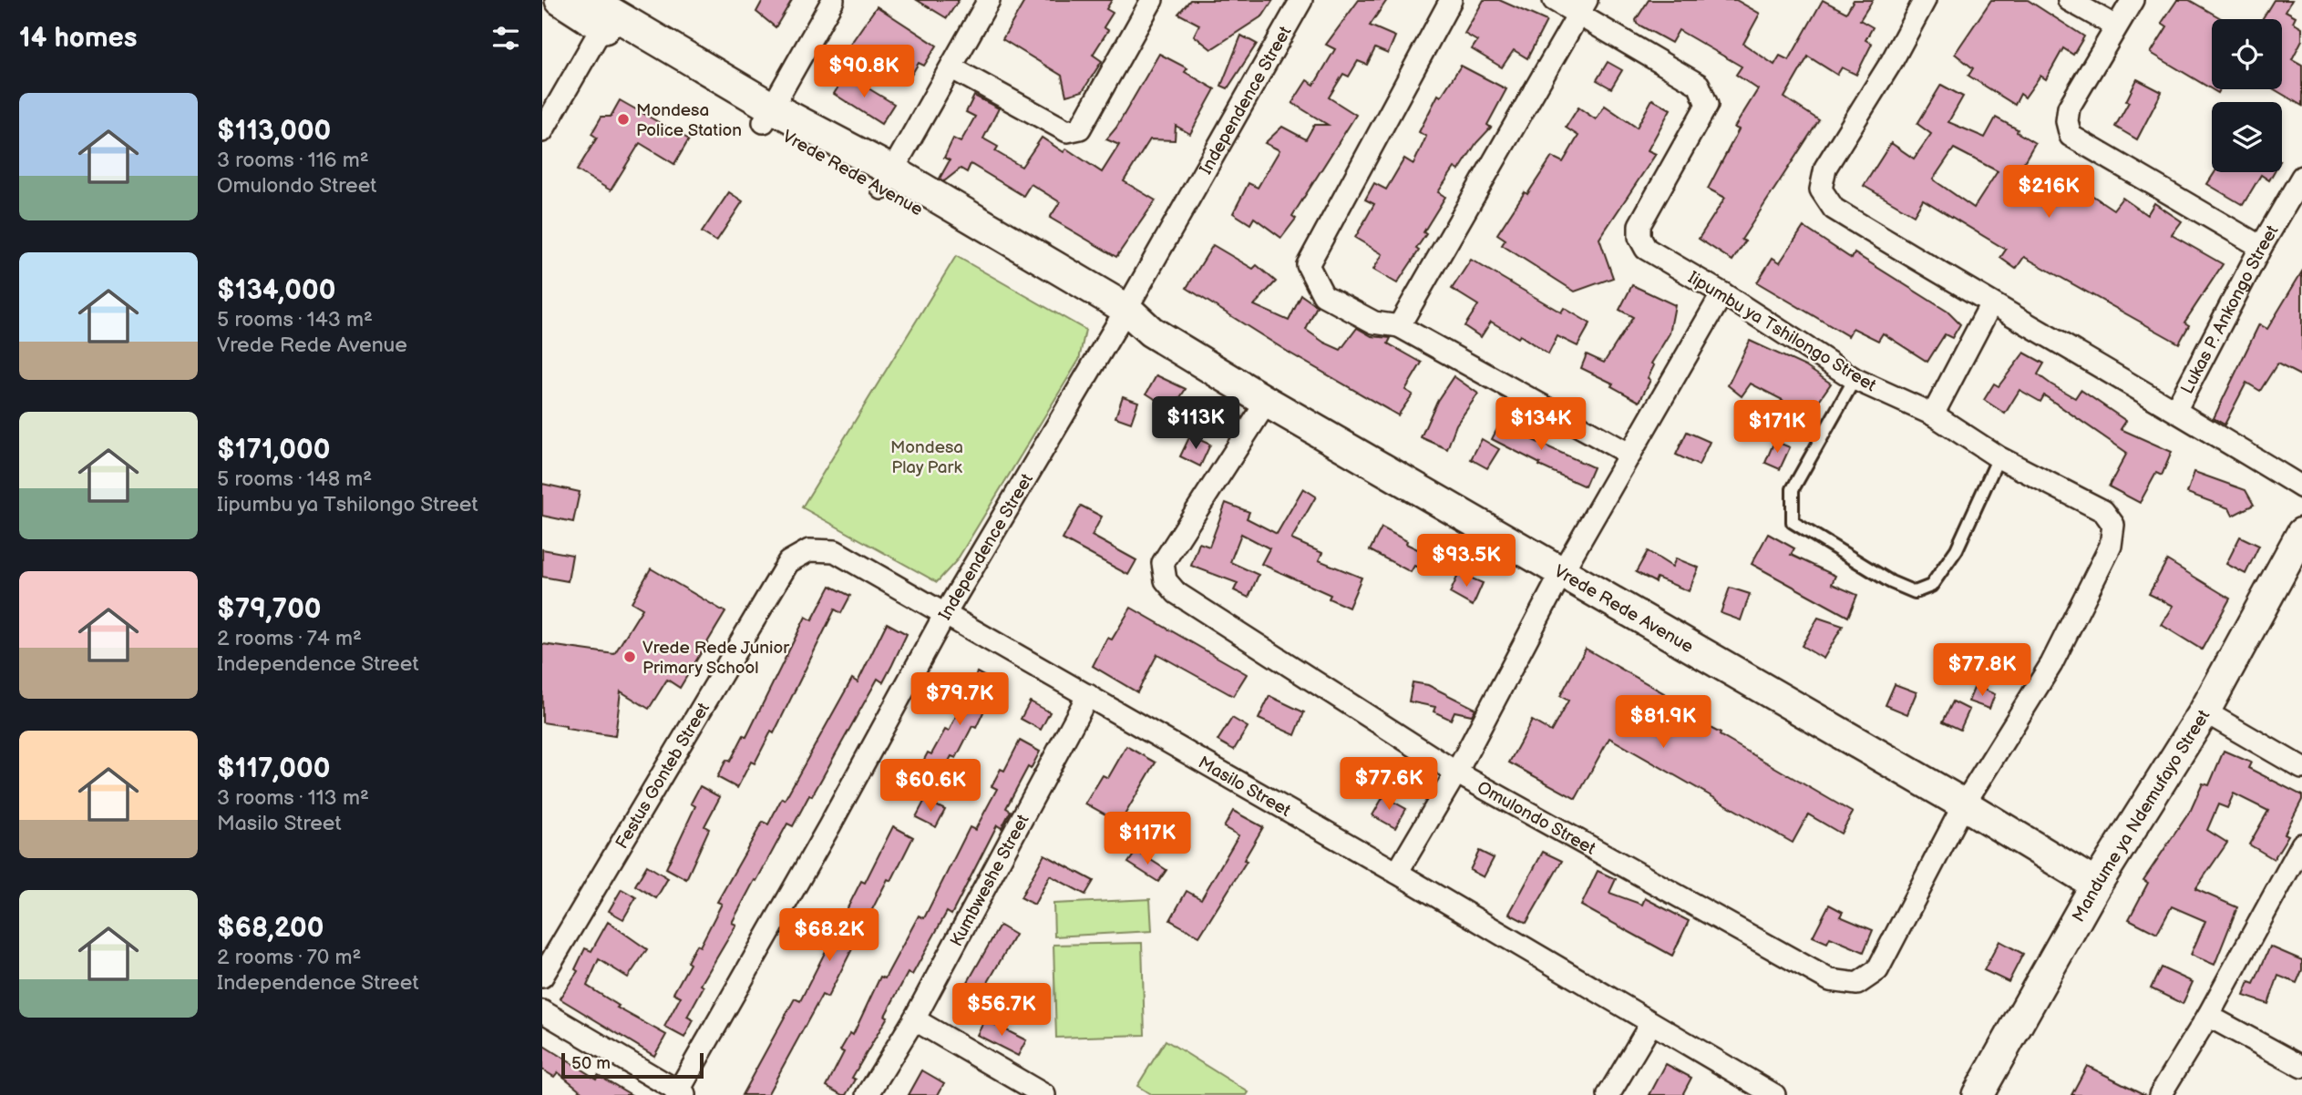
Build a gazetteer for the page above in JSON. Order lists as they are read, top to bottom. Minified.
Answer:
{"streets":{"street":["Independence Street","Vrede Rede Avenue","Lukas P. Ankongo Street","Iipumbu ya Tshilongo Street","Festus Gonteb Street","Masilo Street","Mandume ya Ndemufayo Street","Omulondo Street","Kumbweshe Street"]},"crossings":[["Independence Street","Vrede Rede Avenue"],["Independence Street","Masilo Street"],["Vrede Rede Avenue","Iipumbu ya Tshilongo Street"],["Vrede Rede Avenue","Mandume ya Ndemufayo Street"],["Vrede Rede Avenue","Omulondo Street"],["Iipumbu ya Tshilongo Street","Omulondo Street"],["Festus Gonteb Street","Masilo Street"],["Masilo Street","Kumbweshe Street"]],"parks":["Mondesa Play Park"],"places":["Mondesa Police Station","Vrede Rede Junior Primary School"],"scale_bar":"50 m","page":{"heading":"14 homes","price":["$90.8K","$216K","$113K","$134K","$171K","$93.5K","$77.8K","$79.7K","$81.9K","$77.6K","$60.6K","$117K","$68.2K","$56.7K"],"list":[{"name":"$113,000","note":"3 rooms · 116 m² · Omulondo Street"},{"name":"$134,000","note":"5 rooms · 143 m² · Vrede Rede Avenue"},{"name":"$171,000","note":"5 rooms · 148 m² · Iipumbu ya Tshilongo Street"},{"name":"$79,700","note":"2 rooms · 74 m² · Independence Street"},{"name":"$117,000","note":"3 rooms · 113 m² · Masilo Street"},{"name":"$68,200","note":"2 rooms · 70 m² · Independence Street"}],"scale":"50 m"}}
